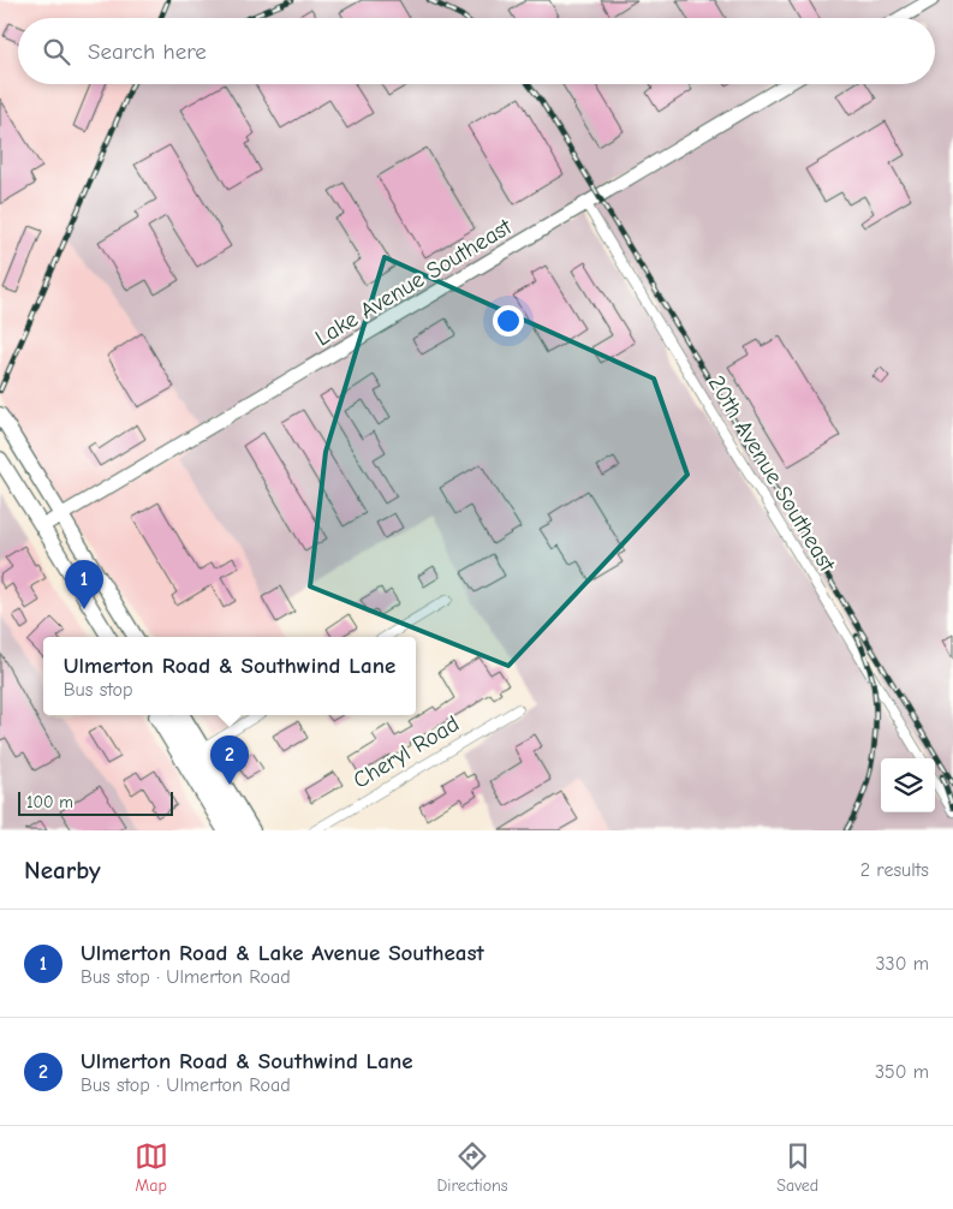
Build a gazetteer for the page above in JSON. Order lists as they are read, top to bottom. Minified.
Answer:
{"streets":{"street":["Lake Avenue Southeast","20th Avenue Southeast","Cheryl Road"]},"crossings":[["Lake Avenue Southeast","20th Avenue Southeast"]],"scale_bar":"100 m","page":{"search":"Search here","pins":["1","2"],"popup":["Ulmerton Road & Southwind Lane","Bus stop"],"scale":"100 m","heading":["Nearby","2 results"],"list":[{"mark":"1","name":"Ulmerton Road & Lake Avenue Southeast","note":"Bus stop · Ulmerton Road","value":"330 m"},{"mark":"2","name":"Ulmerton Road & Southwind Lane","note":"Bus stop · Ulmerton Road","value":"350 m"}],"nav":["Map","Directions","Saved"]}}
